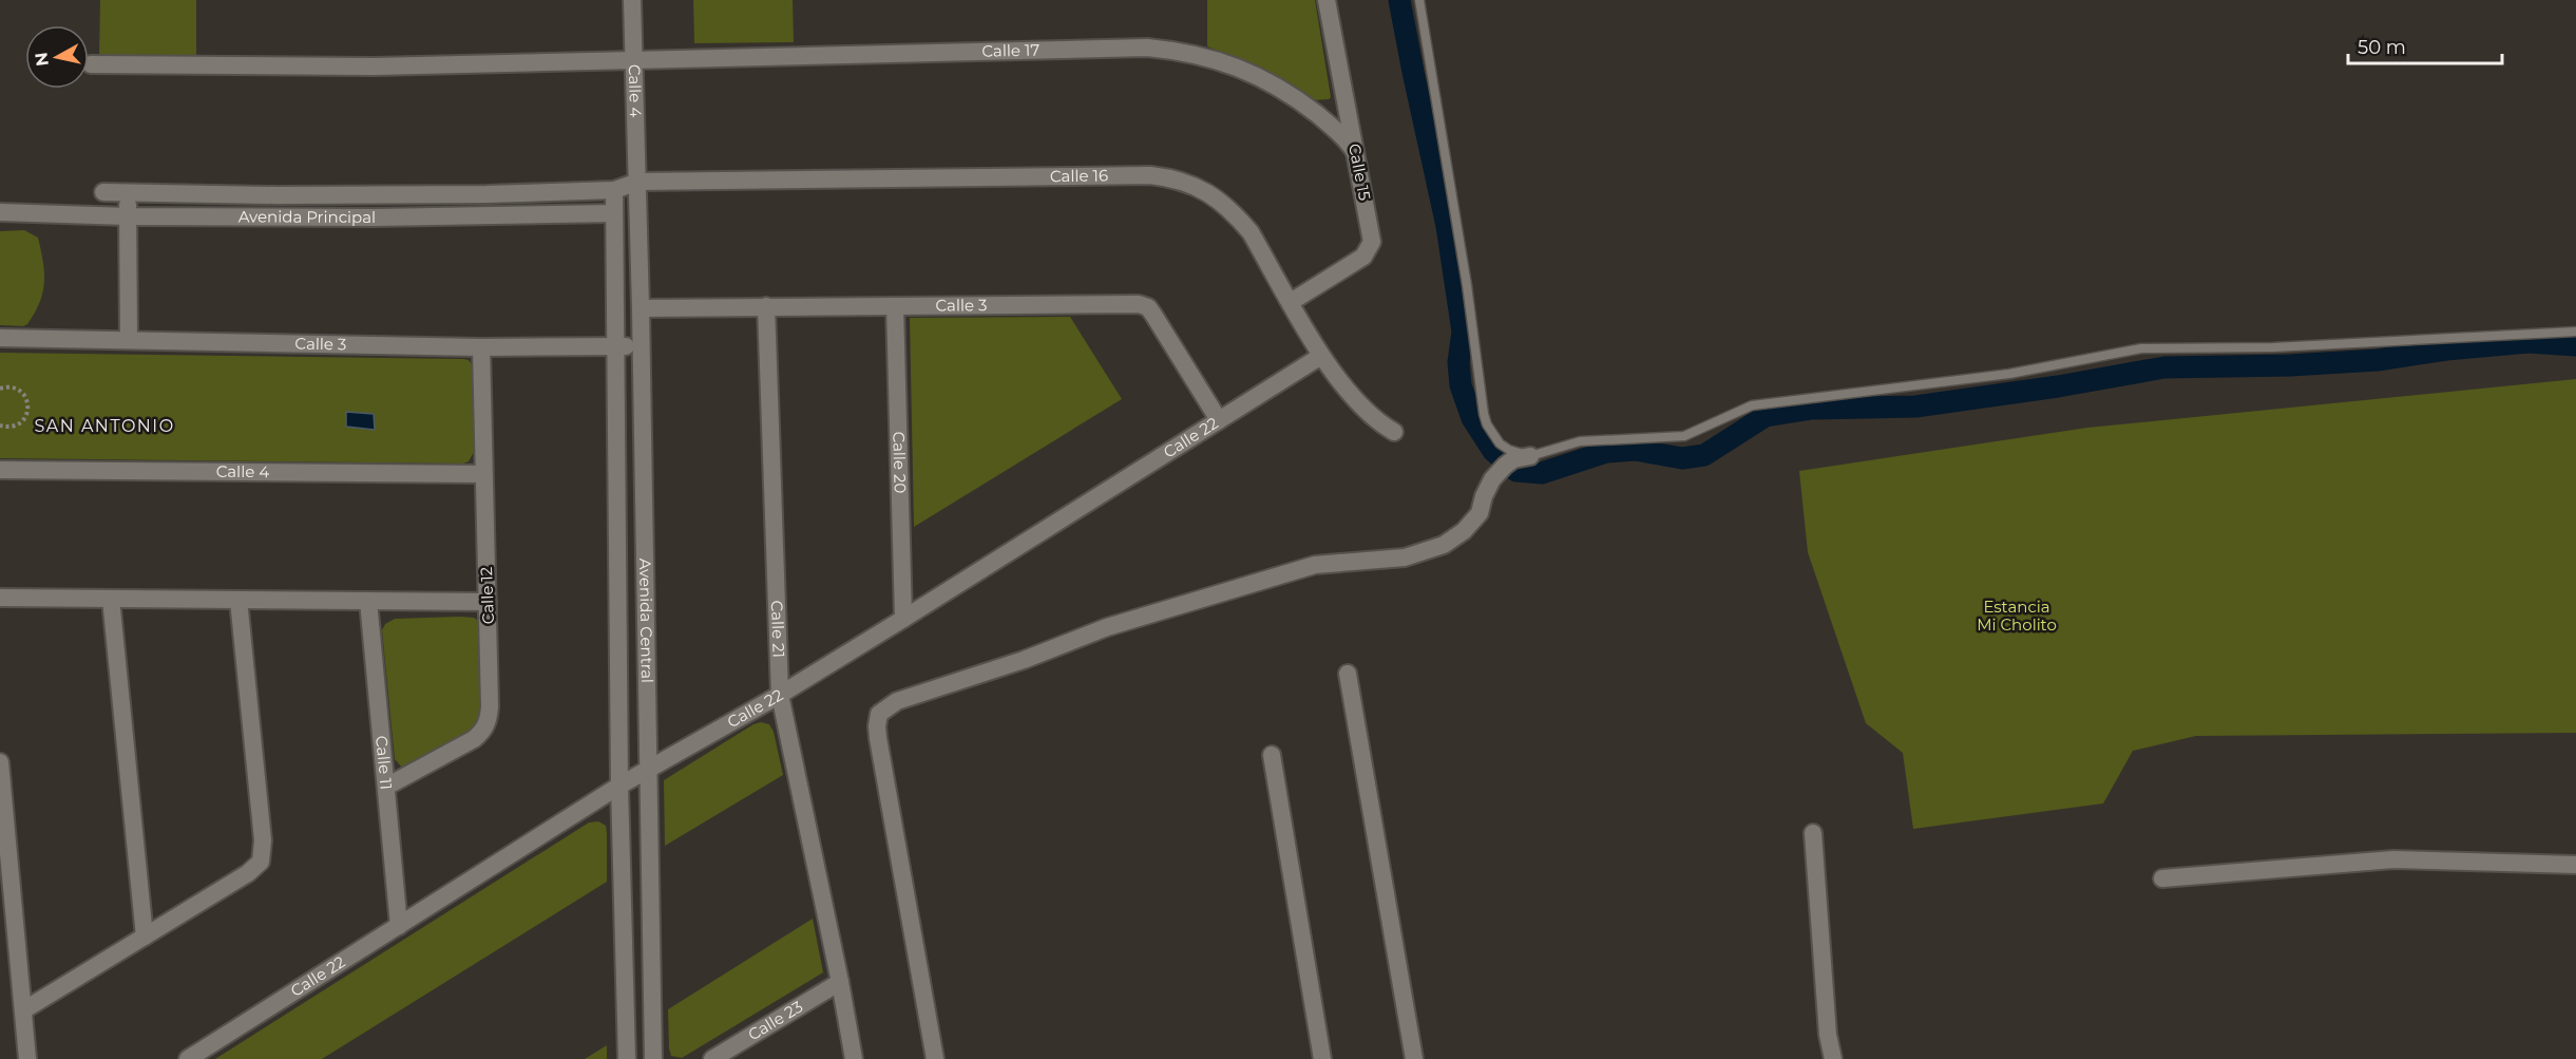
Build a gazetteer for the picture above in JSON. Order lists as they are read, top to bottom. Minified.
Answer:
{"streets":{"street":["Calle 17","Calle 4","Calle 15","Calle 16","Avenida Principal","Calle 3","Calle 22","Calle 20","Calle 12","Avenida Central","Calle 21","Calle 11","Calle 23"]},"crossings":[["Calle 17","Calle 4"],["Calle 17","Calle 15"],["Calle 4","Calle 16"],["Calle 4","Avenida Principal"],["Calle 4","Calle 12"],["Calle 4","Avenida Central"],["Calle 15","Calle 16"],["Calle 16","Avenida Principal"],["Calle 16","Calle 22"],["Calle 16","Avenida Central"],["Avenida Principal","Avenida Central"],["Calle 3","Calle 22"],["Calle 3","Calle 20"],["Calle 3","Calle 12"],["Calle 3","Avenida Central"],["Calle 3","Calle 21"],["Calle 22","Calle 20"],["Calle 22","Avenida Central"],["Calle 22","Calle 21"],["Calle 22","Calle 11"],["Calle 12","Calle 11"],["Calle 21","Calle 23"]],"districts":["SAN ANTONIO"],"parks":["Estancia Mi Cholito"],"scale_bar":"50 m","north":"left"}
